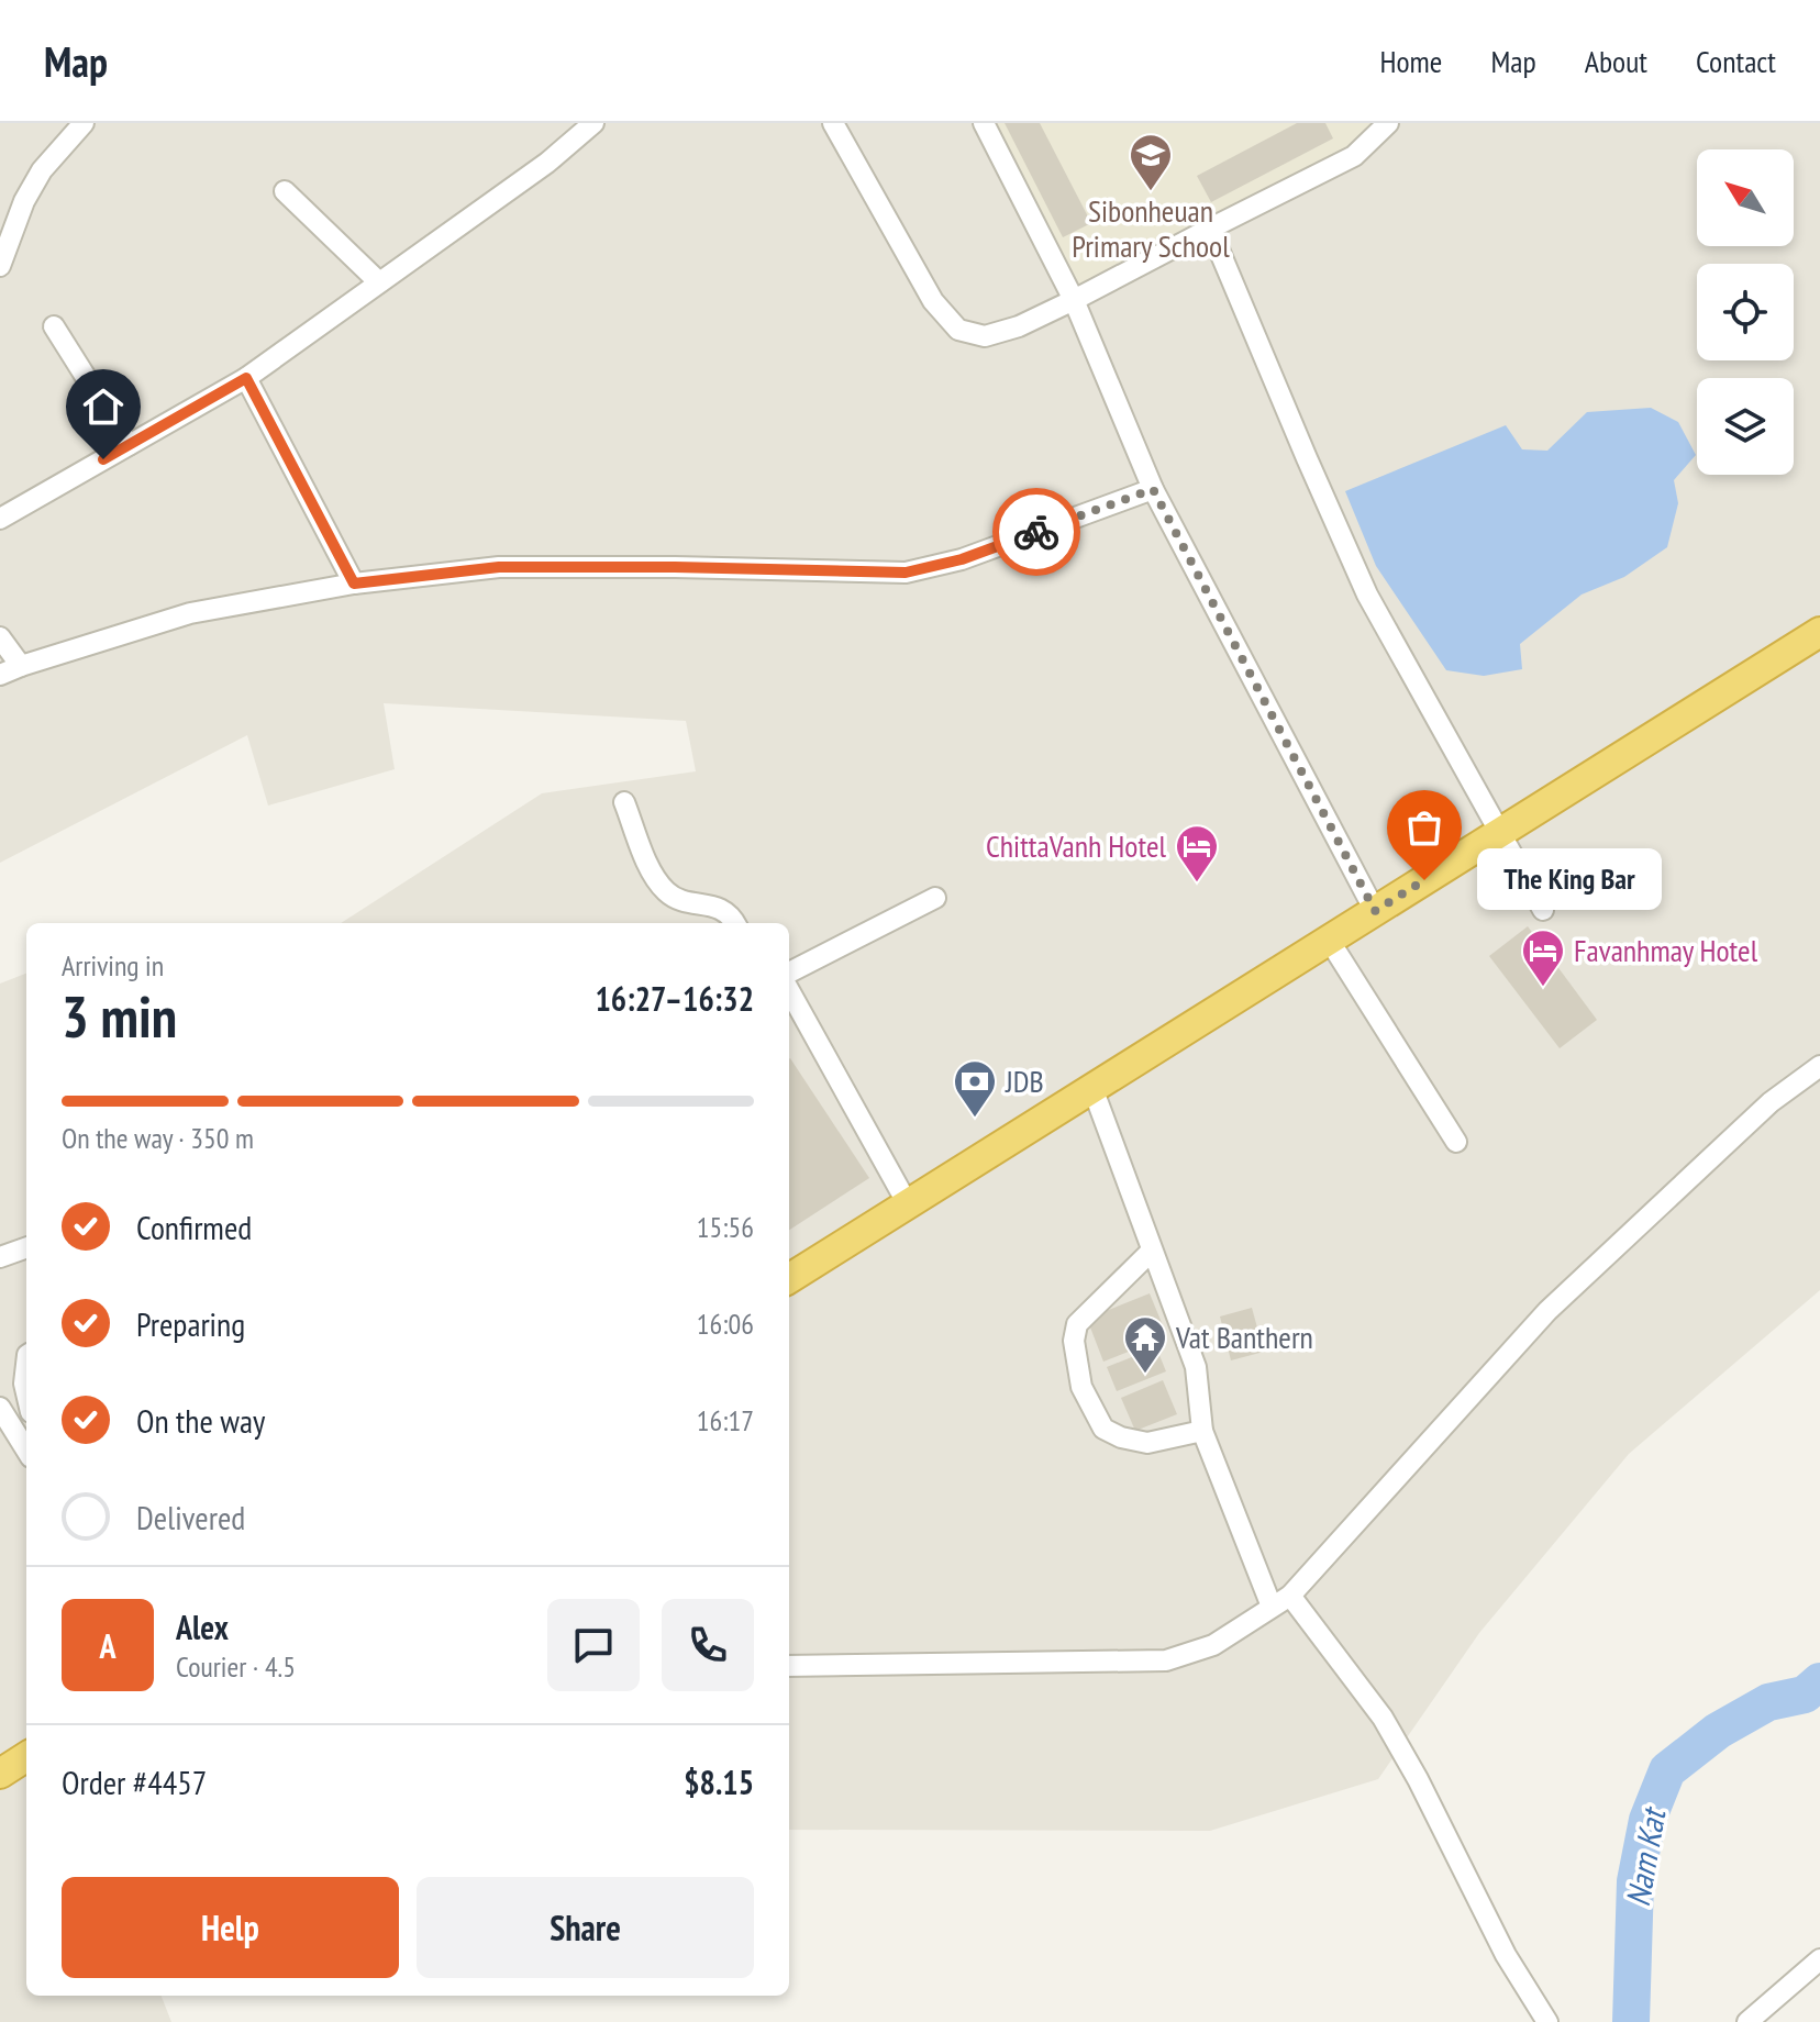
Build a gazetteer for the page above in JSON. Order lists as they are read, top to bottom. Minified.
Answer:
{"water":["Nam Kat"],"places":{"school or university":["Sibonheuan Primary School"],"other":["The King Bar"],"hotel":["ChittaVanh Hotel","Favanhmay Hotel"],"bank":["JDB"],"temple":["Vat Banthern"]},"north":"top left","page":{"header":"Map","nav":["Home","Map","About","Contact"],"bubble":"The King Bar","heading":["3 min","Arriving in","16:27–16:32"],"panel":["Alex","Courier · 4.5","Order #4457","$8.15"],"bar":"On the way · 350 m","list":[["Confirmed","15:56"],["Preparing","16:06"],["On the way","16:17"],"Delivered"],"round":"A","buttons":["Help","Share"]}}
